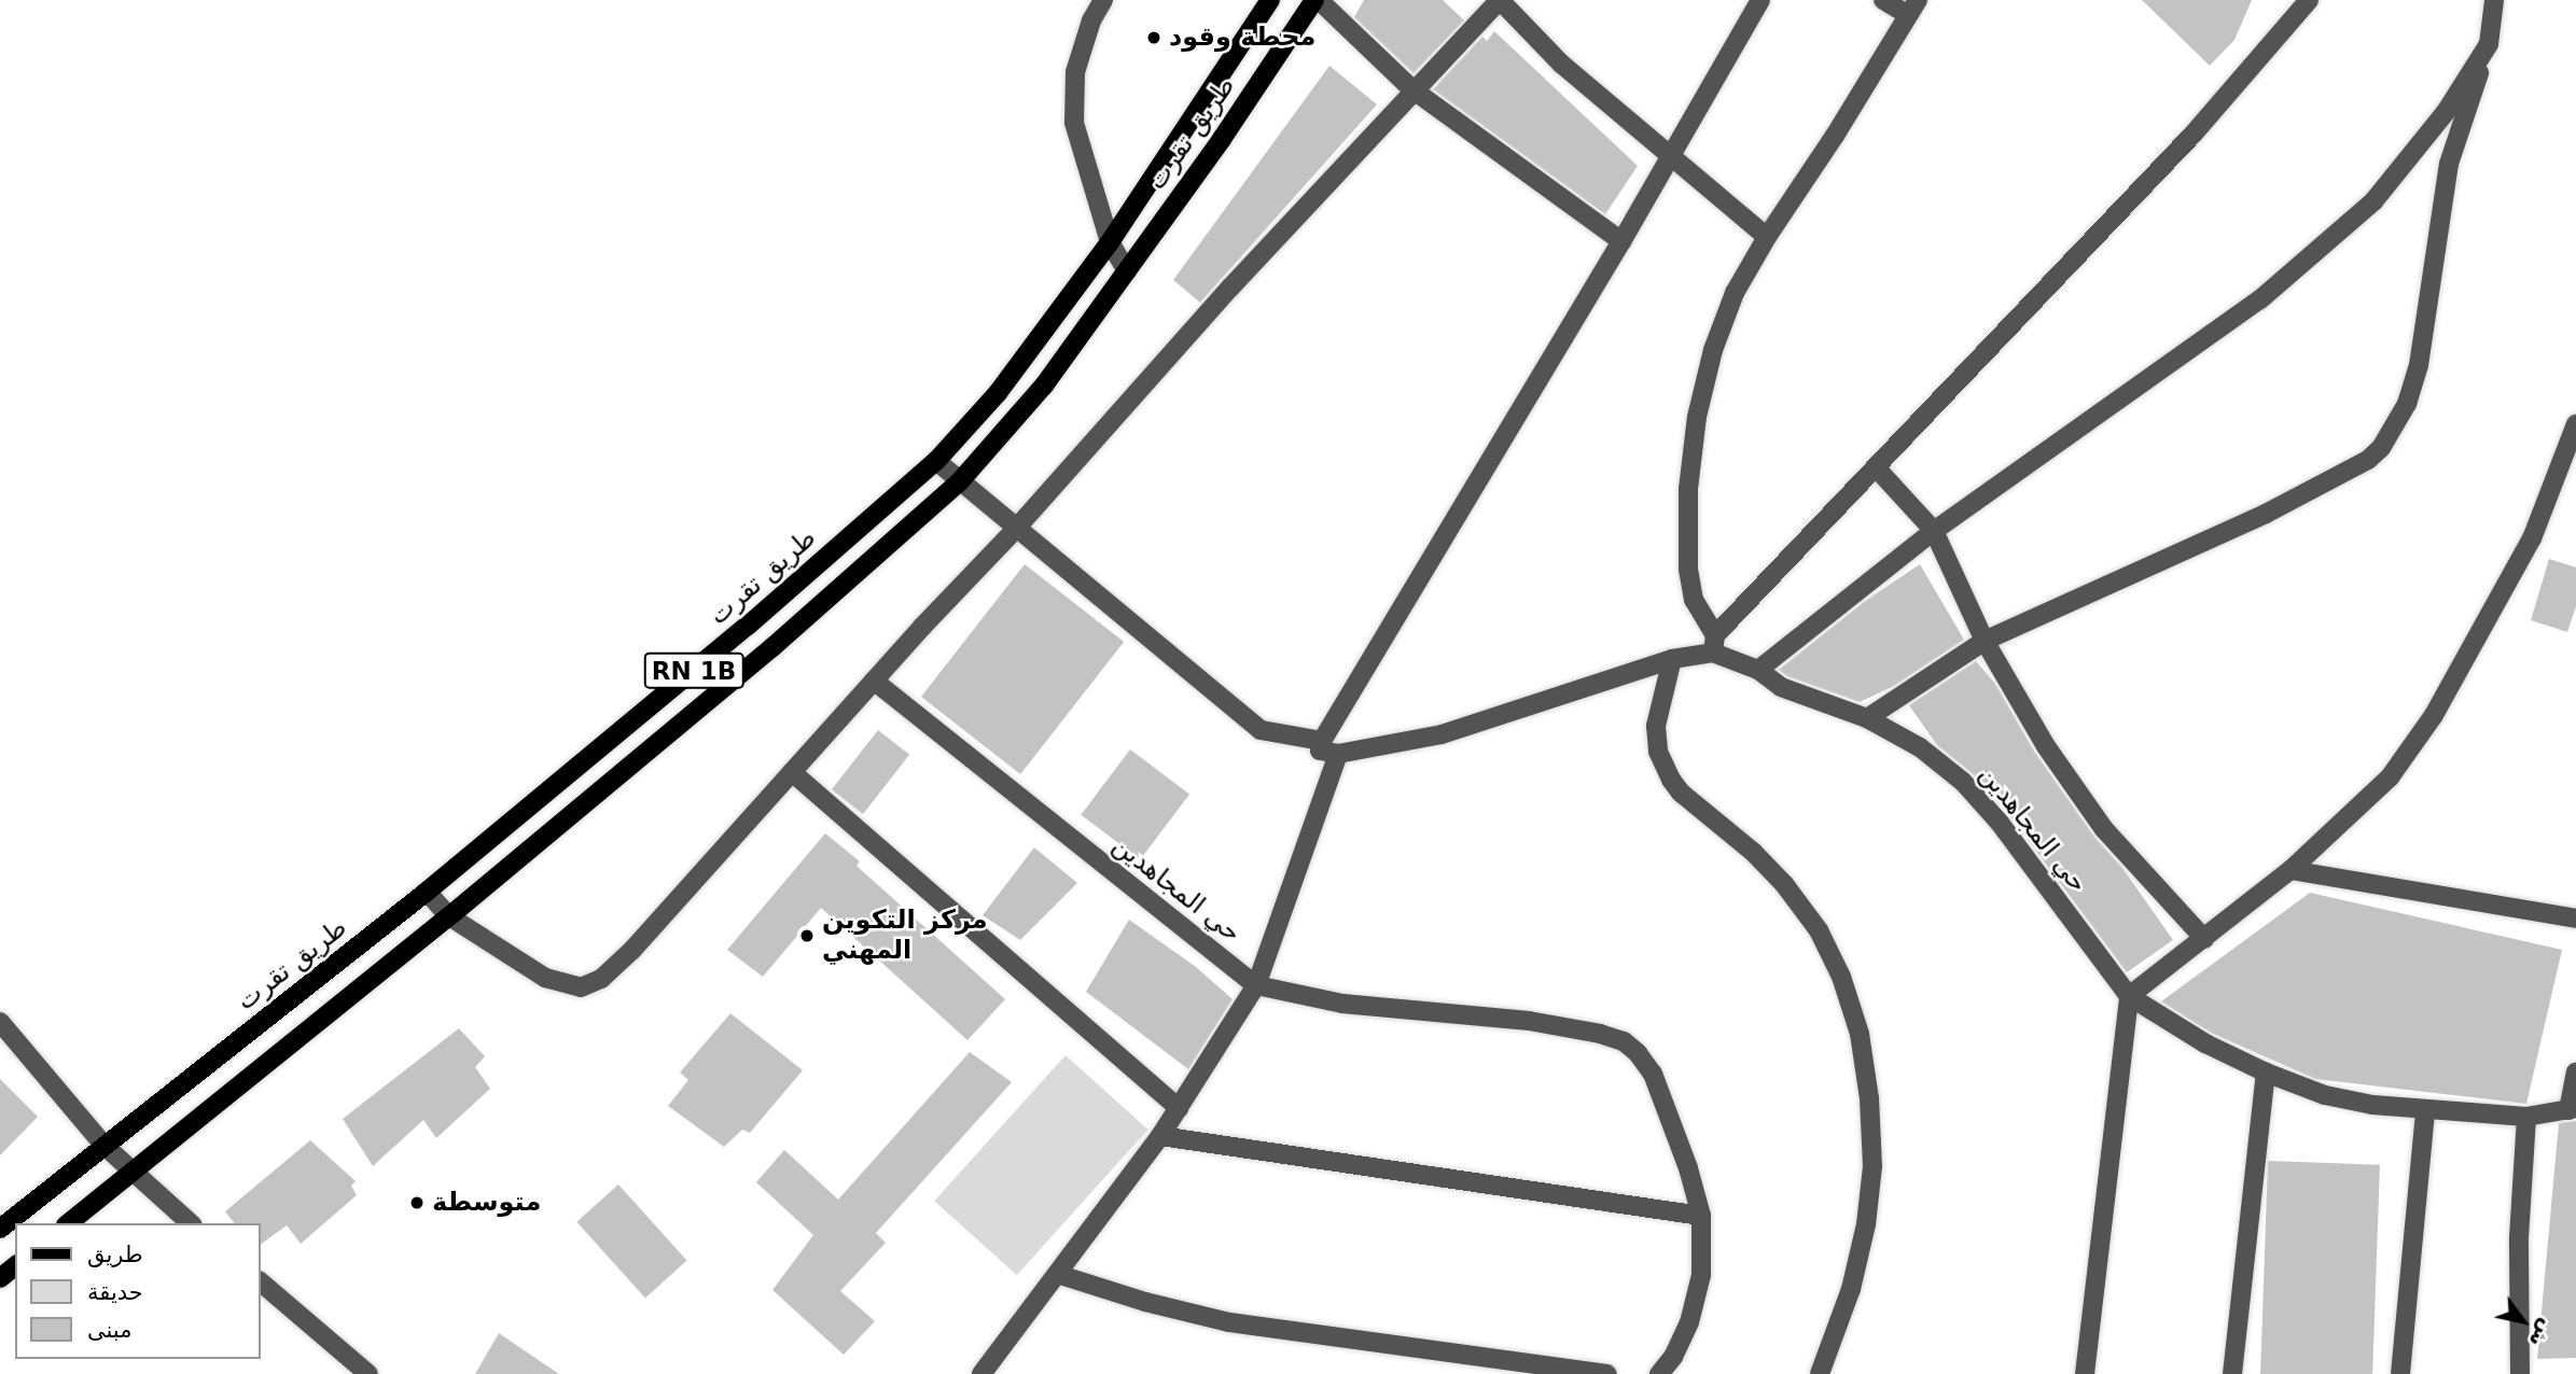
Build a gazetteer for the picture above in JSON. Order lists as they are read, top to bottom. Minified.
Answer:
{"streets":{"main road":["طريق تقرت","RN 1B"],"street":["حي المجاهدين"]},"places":["محطة وقود","مركز التكوين المهني","متوسطة"],"legend":["طريق","حديقة","مبنى"],"north":"bottom right"}
